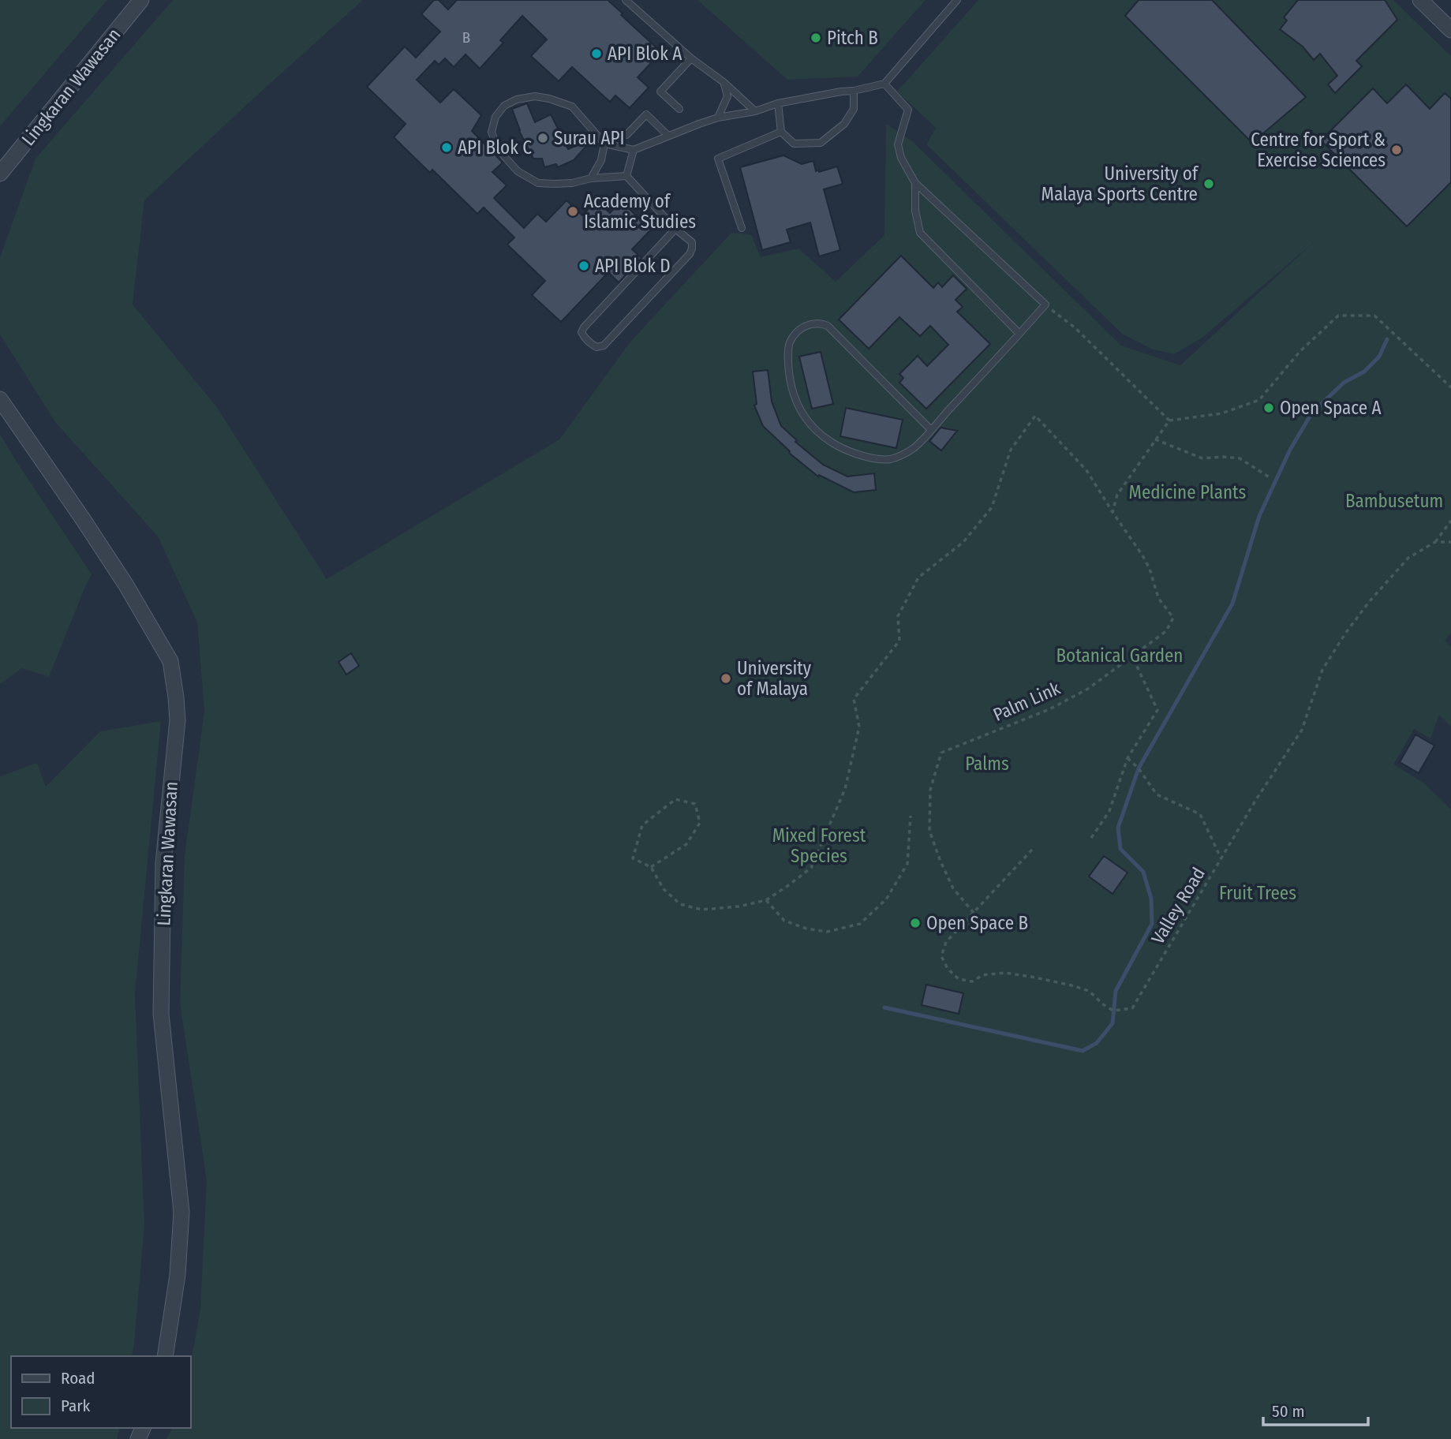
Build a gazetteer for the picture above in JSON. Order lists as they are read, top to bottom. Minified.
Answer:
{"streets":{"street":["Lingkaran Wawasan"],"path":["Palm Link","Valley Road"]},"crossings":[["Palm Link","Valley Road"]],"parks":["Medicine Plants","Bambusetum","Botanical Garden","Palms","Mixed Forest Species","Fruit Trees"],"places":["Pitch B","API Blok A","Surau API","API Blok C","Centre for Sport & Exercise Sciences","University of Malaya Sports Centre","Academy of Islamic Studies","API Blok D","Open Space A","University of Malaya","Open Space B"],"house_numbers":["B"],"legend":["Road","Park"],"scale_bar":"50 m"}
